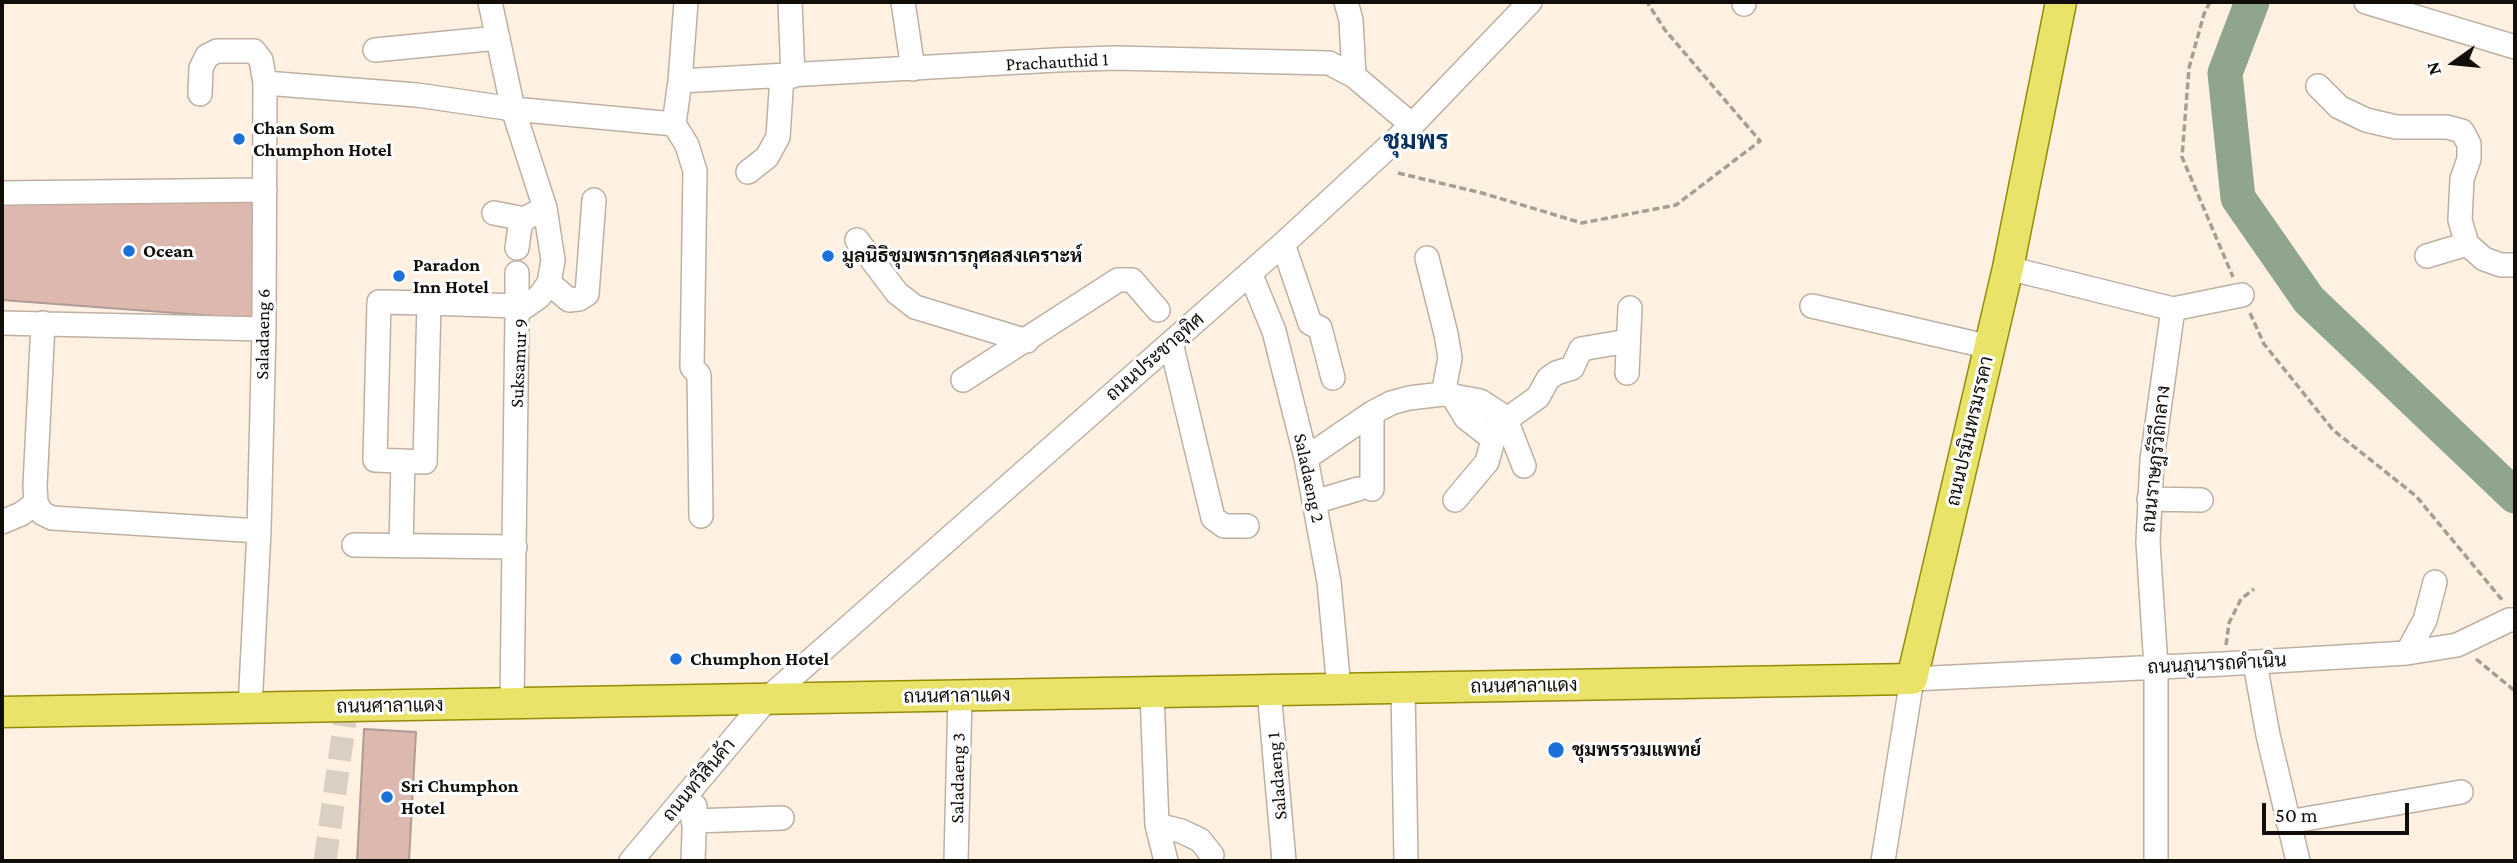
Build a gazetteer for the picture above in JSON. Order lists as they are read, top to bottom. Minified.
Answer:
{"streets":{"main road":["ถนนปรมินทรมรรคา","ถนนศาลาแดง"],"street":["Prachauthid 1","Saladaeng 6","ถนนประชาอุทิศ","Suksamur 9","ถนนราษฎร์วิถีกลาง","Saladaeng 2","ถนนภูนารถดำเนิน","Saladaeng 1","Saladaeng 3","ถนนทวีสินค้า"]},"crossings":[["Prachauthid 1","ถนนประชาอุทิศ"],["Saladaeng 6","ถนนศาลาแดง"],["ถนนประชาอุทิศ","Saladaeng 2"],["ถนนประชาอุทิศ","ถนนศาลาแดง"],["ถนนประชาอุทิศ","ถนนทวีสินค้า"],["Suksamur 9","ถนนศาลาแดง"],["ถนนปรมินทรมรรคา","ถนนภูนารถดำเนิน"],["ถนนปรมินทรมรรคา","ถนนศาลาแดง"],["ถนนราษฎร์วิถีกลาง","ถนนภูนารถดำเนิน"],["Saladaeng 2","ถนนศาลาแดง"],["ถนนภูนารถดำเนิน","ถนนศาลาแดง"],["ถนนศาลาแดง","Saladaeng 1"],["ถนนศาลาแดง","Saladaeng 3"],["ถนนศาลาแดง","ถนนทวีสินค้า"]],"districts":["ชุมพร"],"places":["Chan Som Chumphon Hotel","Ocean","มูลนิธิชุมพรการกุศลสงเคราะห์","Paradon Inn Hotel","Chumphon Hotel","ชุมพรรวมแพทย์","Sri Chumphon Hotel"],"scale_bar":"50 m","north":"left"}
